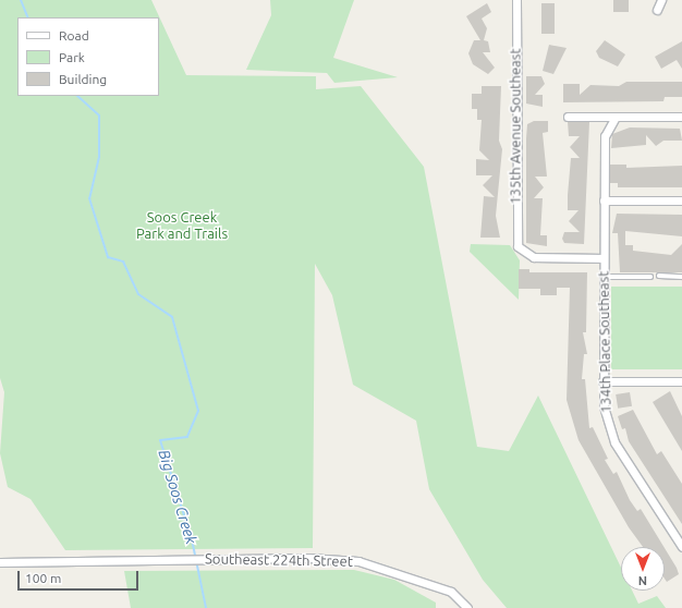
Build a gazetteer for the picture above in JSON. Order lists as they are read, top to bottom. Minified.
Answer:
{"streets":{"street":["135th Avenue Southeast","134th Place Southeast","Southeast 224th Street"]},"crossings":[["135th Avenue Southeast","134th Place Southeast"]],"water":["Big Soos Creek"],"parks":["Soos Creek Park and Trails"],"legend":["Road","Park","Building"],"scale_bar":"100 m","north":"bottom"}
